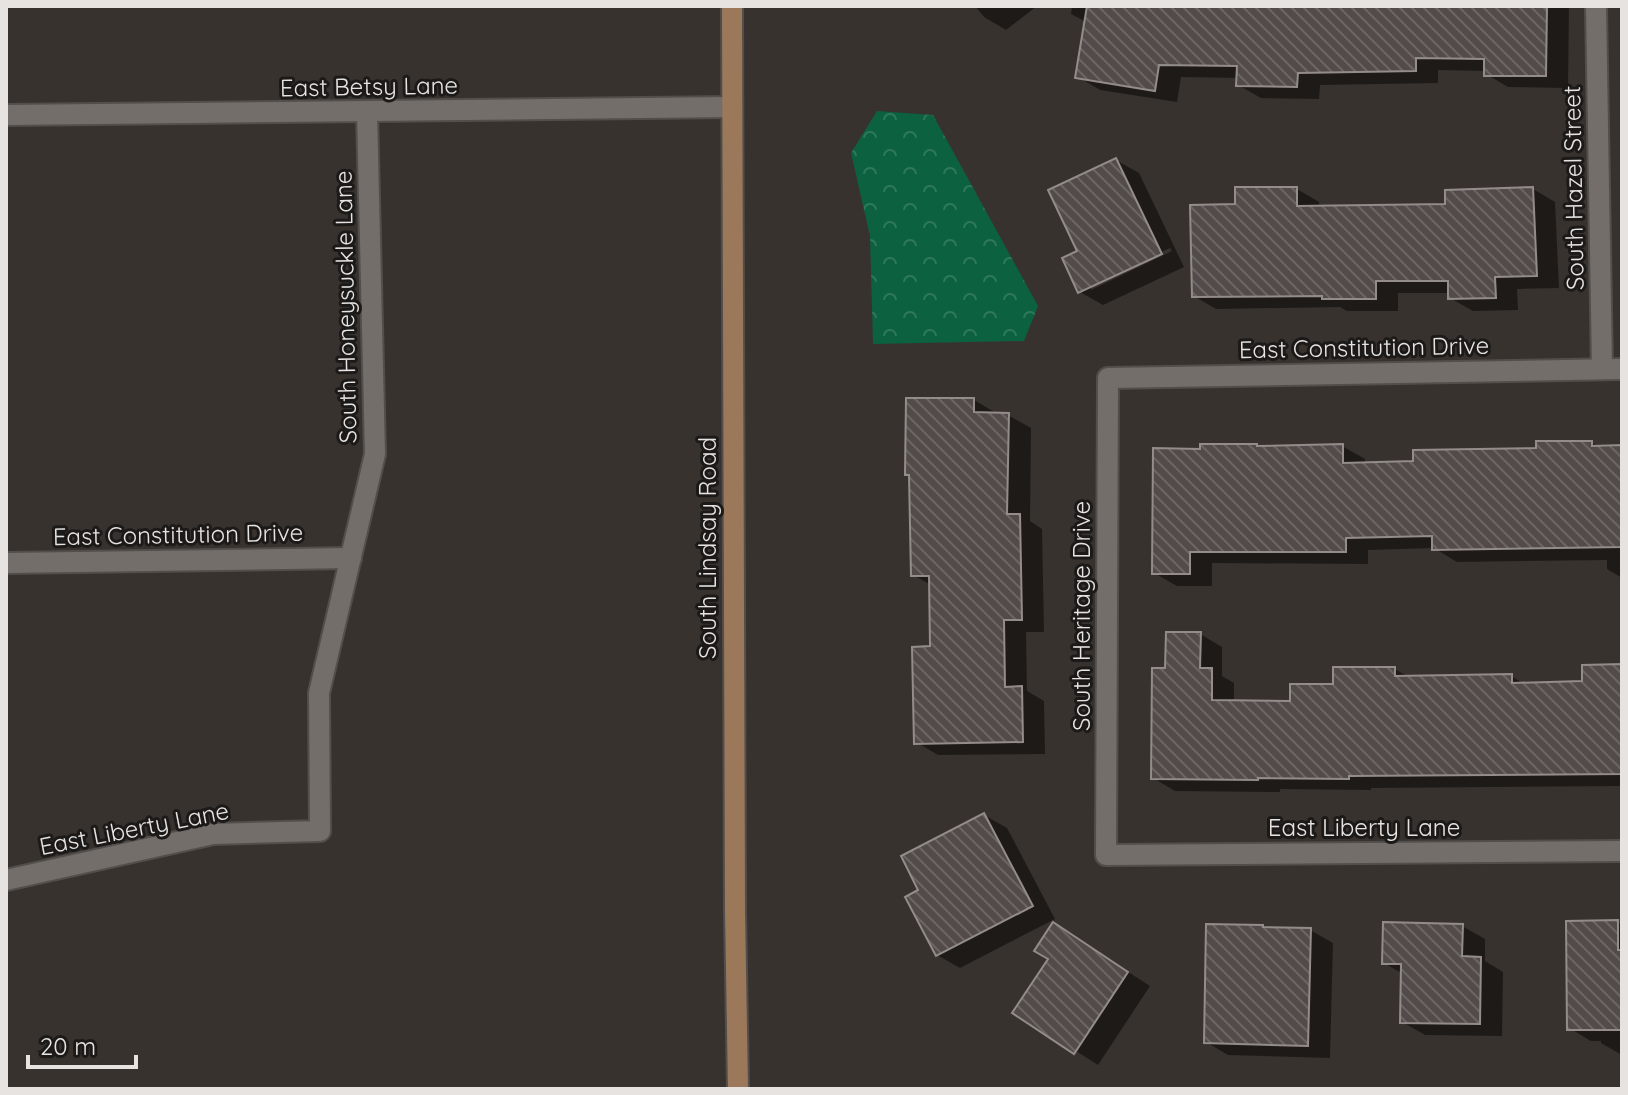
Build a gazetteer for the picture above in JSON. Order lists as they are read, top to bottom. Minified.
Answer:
{"streets":{"main road":["South Lindsay Road"],"street":["East Betsy Lane","South Hazel Street","South Honeysuckle Lane","East Constitution Drive","South Heritage Drive","East Liberty Lane"]},"crossings":[["East Betsy Lane","South Honeysuckle Lane"],["East Betsy Lane","South Lindsay Road"],["South Hazel Street","East Constitution Drive"],["South Honeysuckle Lane","East Constitution Drive"],["South Honeysuckle Lane","East Liberty Lane"],["East Constitution Drive","South Heritage Drive"],["South Heritage Drive","East Liberty Lane"]],"scale_bar":"20 m"}
